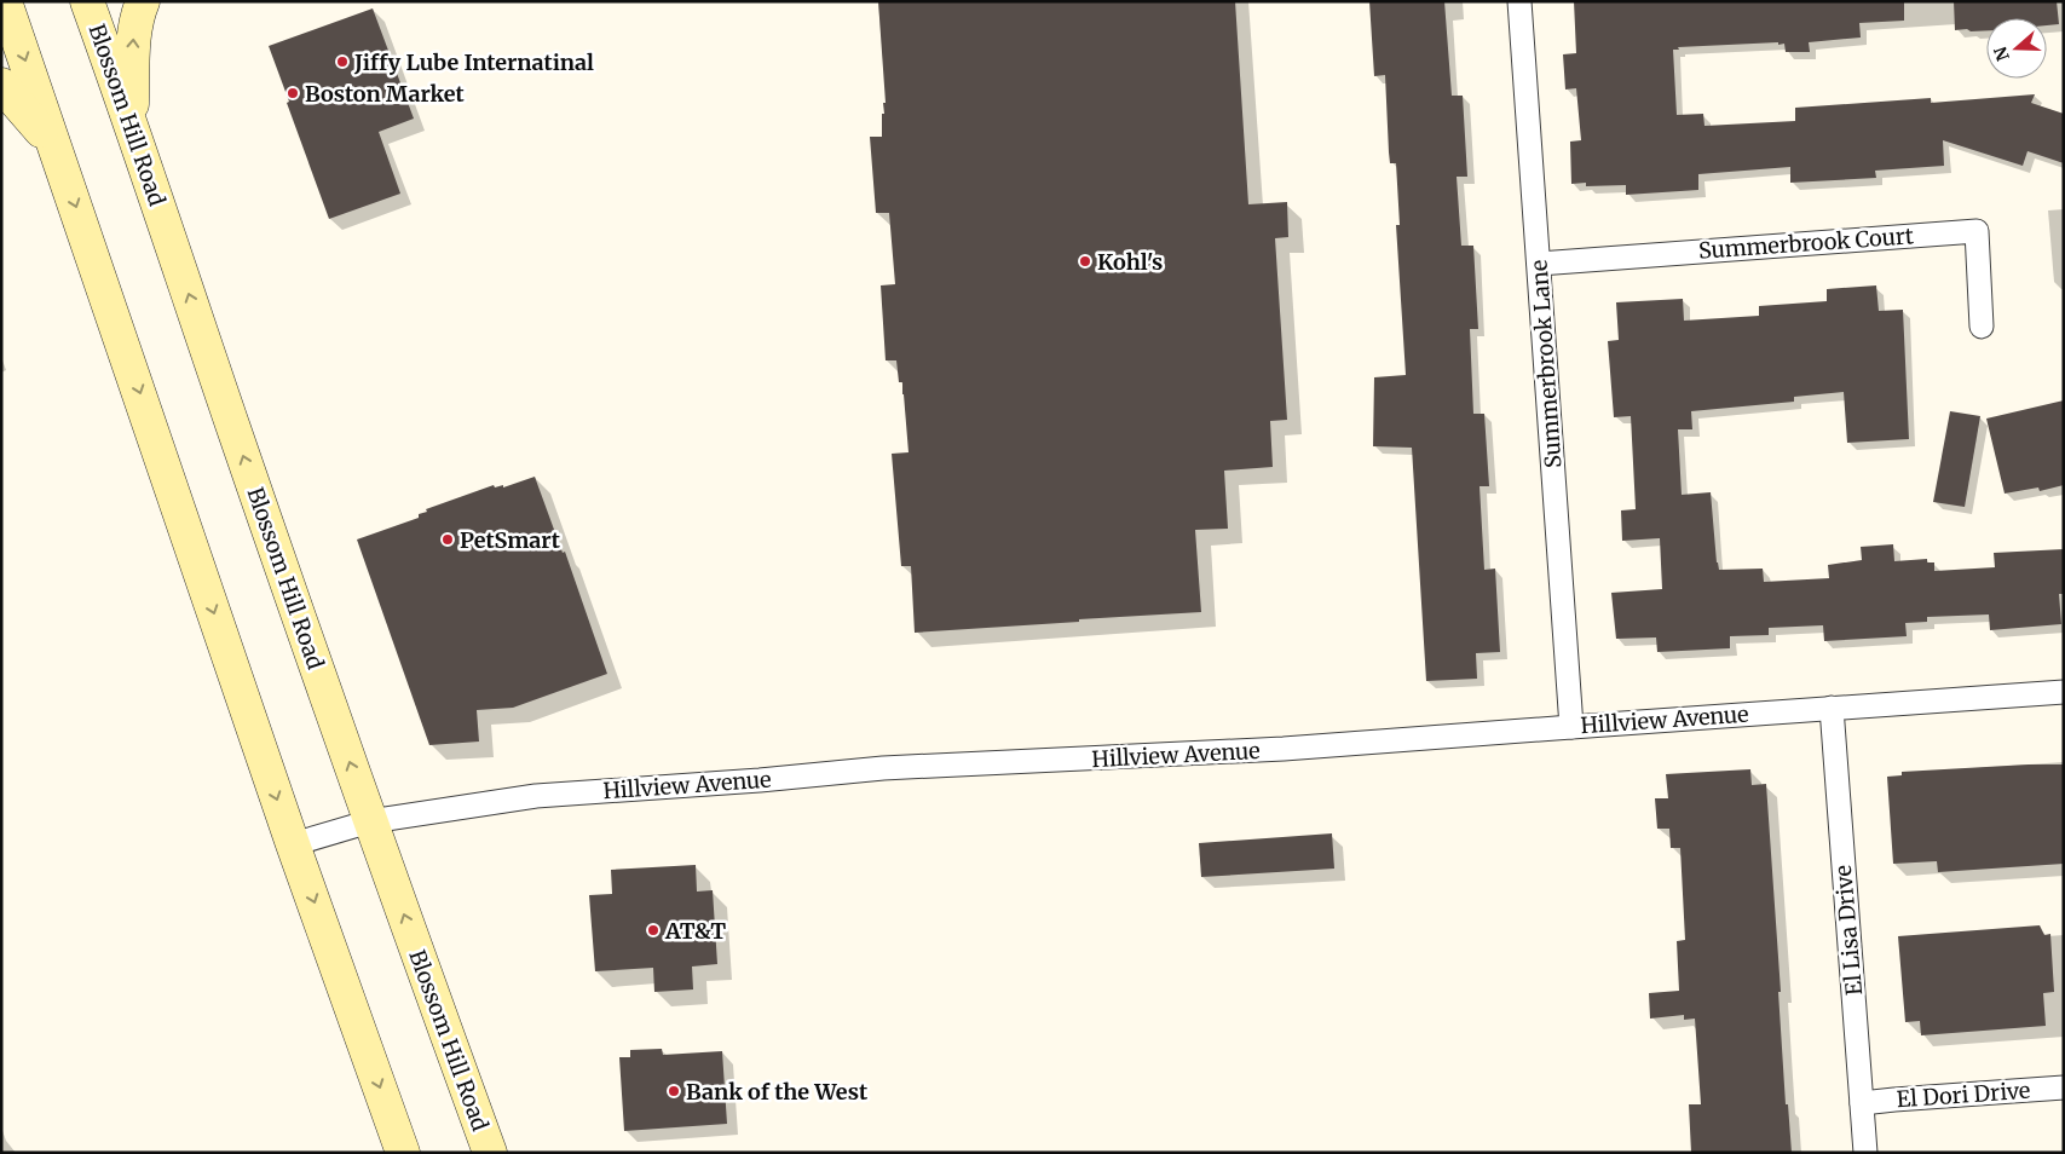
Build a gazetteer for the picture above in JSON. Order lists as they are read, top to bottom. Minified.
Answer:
{"streets":{"main road":["Blossom Hill Road"],"street":["Summerbrook Court","Summerbrook Lane","Hillview Avenue","El Lisa Drive","El Dori Drive"]},"crossings":[["Blossom Hill Road","Hillview Avenue"],["Summerbrook Court","Summerbrook Lane"],["Summerbrook Lane","Hillview Avenue"],["Hillview Avenue","El Lisa Drive"],["El Lisa Drive","El Dori Drive"]],"places":["Jiffy Lube Internatinal","Boston Market","Kohl's","PetSmart","AT&T","Bank of the West"],"north":"left"}
